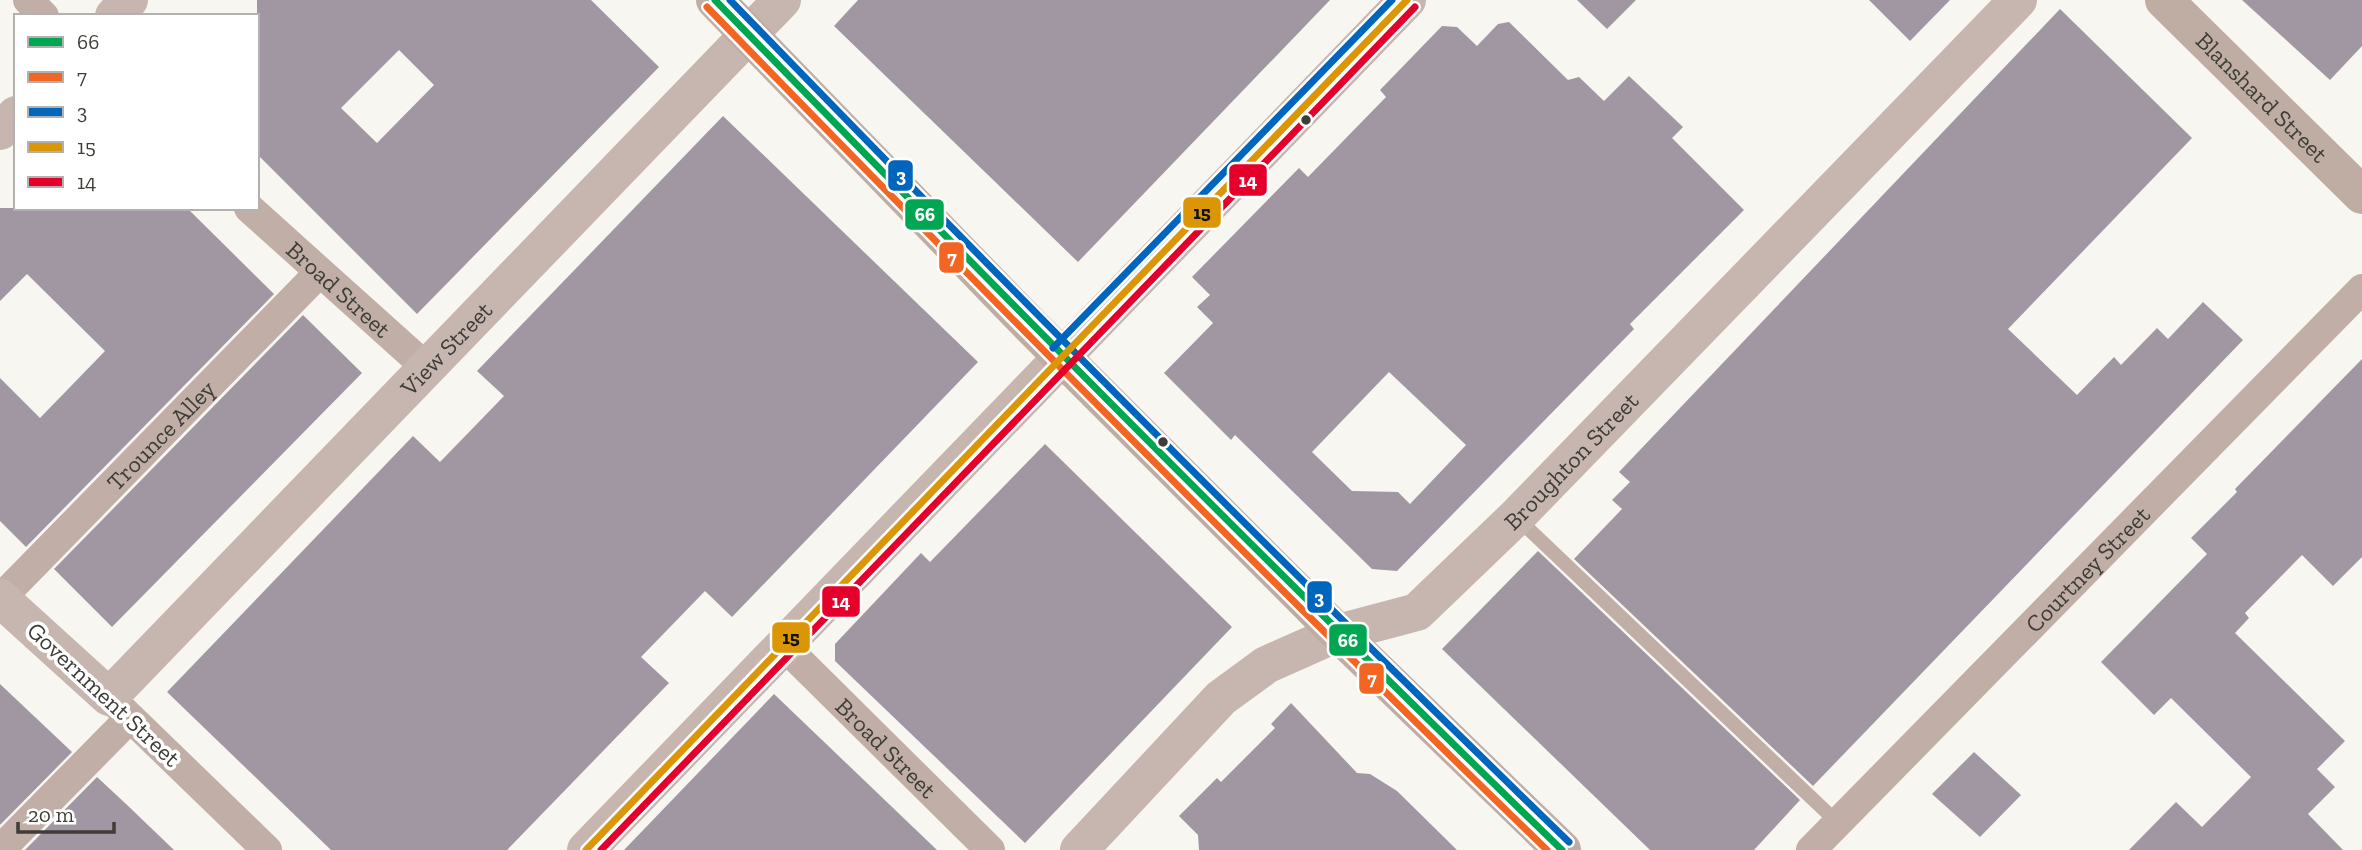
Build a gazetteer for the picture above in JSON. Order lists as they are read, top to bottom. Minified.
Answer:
{"streets":{"main road":["Blanshard Street"],"street":["Broad Street","View Street","Trounce Alley","Broughton Street","Courtney Street","Government Street"]},"crossings":[["Broad Street","View Street"],["Broad Street","Trounce Alley"],["View Street","Government Street"],["Trounce Alley","Government Street"]],"lines":["transit line 66","transit line 3","transit line 15","transit line 7","transit line 14"],"legend":["66","7","3","15","14"],"scale_bar":"20 m"}
